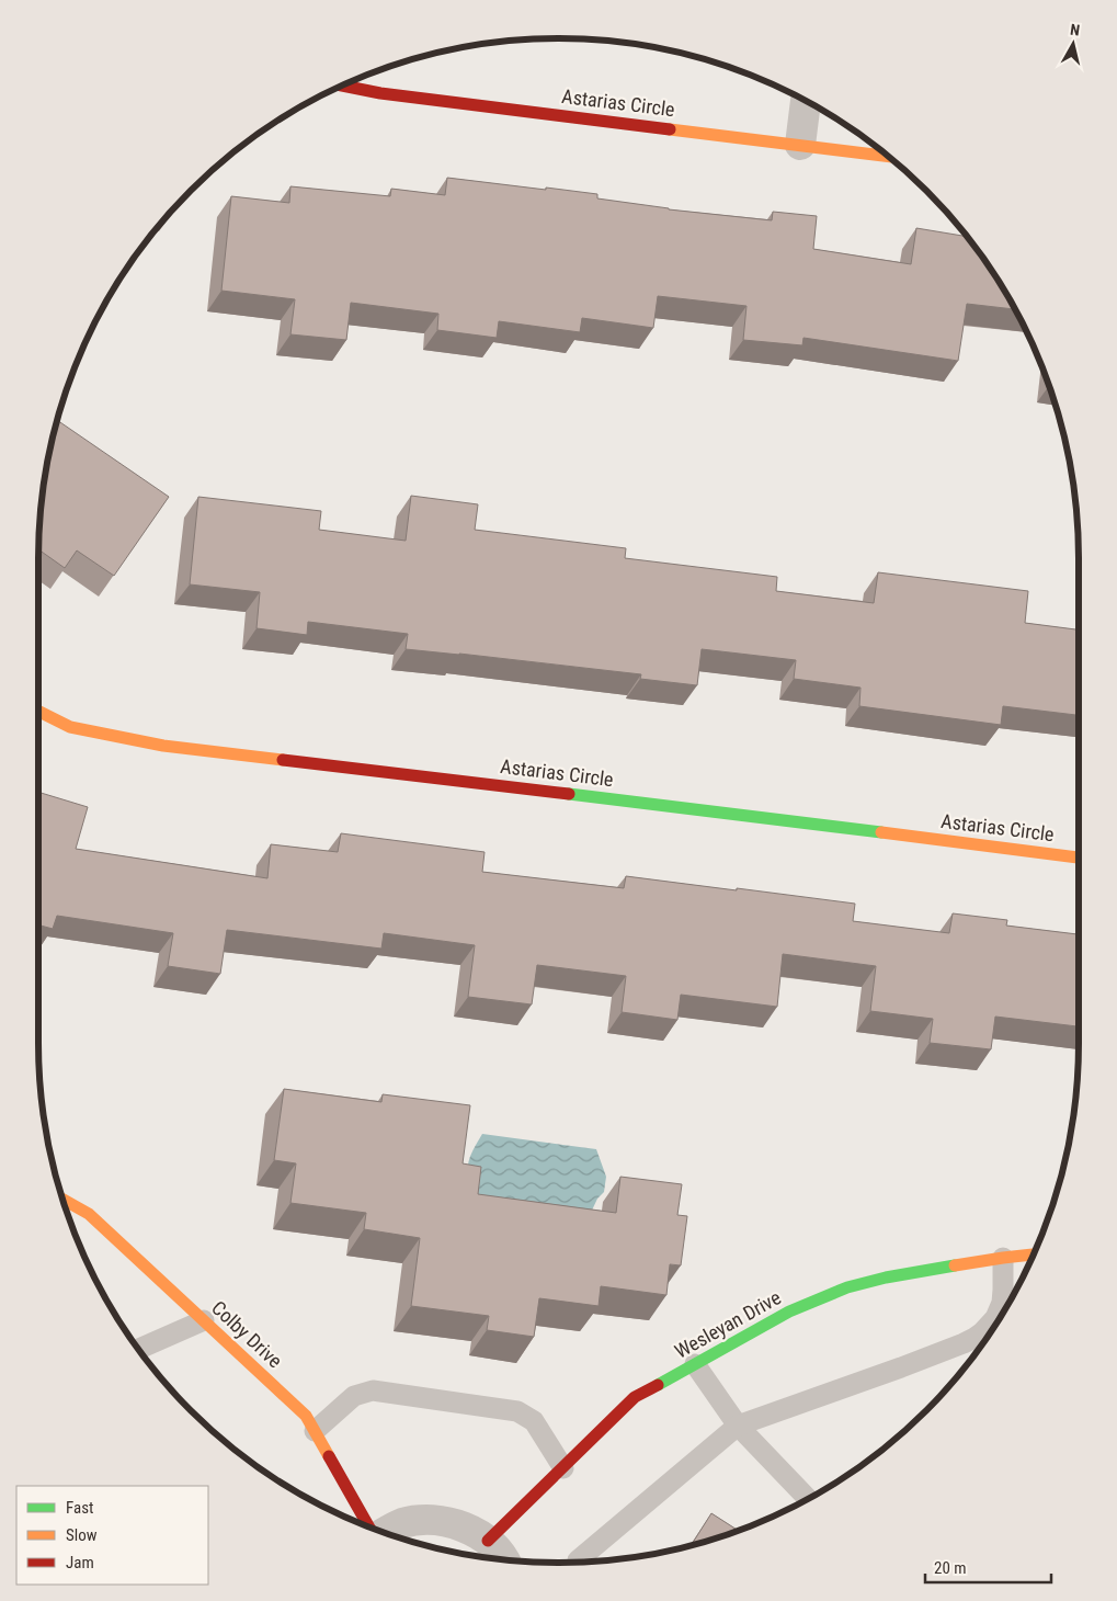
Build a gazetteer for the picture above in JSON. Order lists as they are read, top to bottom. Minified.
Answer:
{"streets":{"street":["Astarias Circle","Wesleyan Drive","Colby Drive"]},"legend":["Fast","Slow","Jam"],"scale_bar":"20 m","north":"top"}
